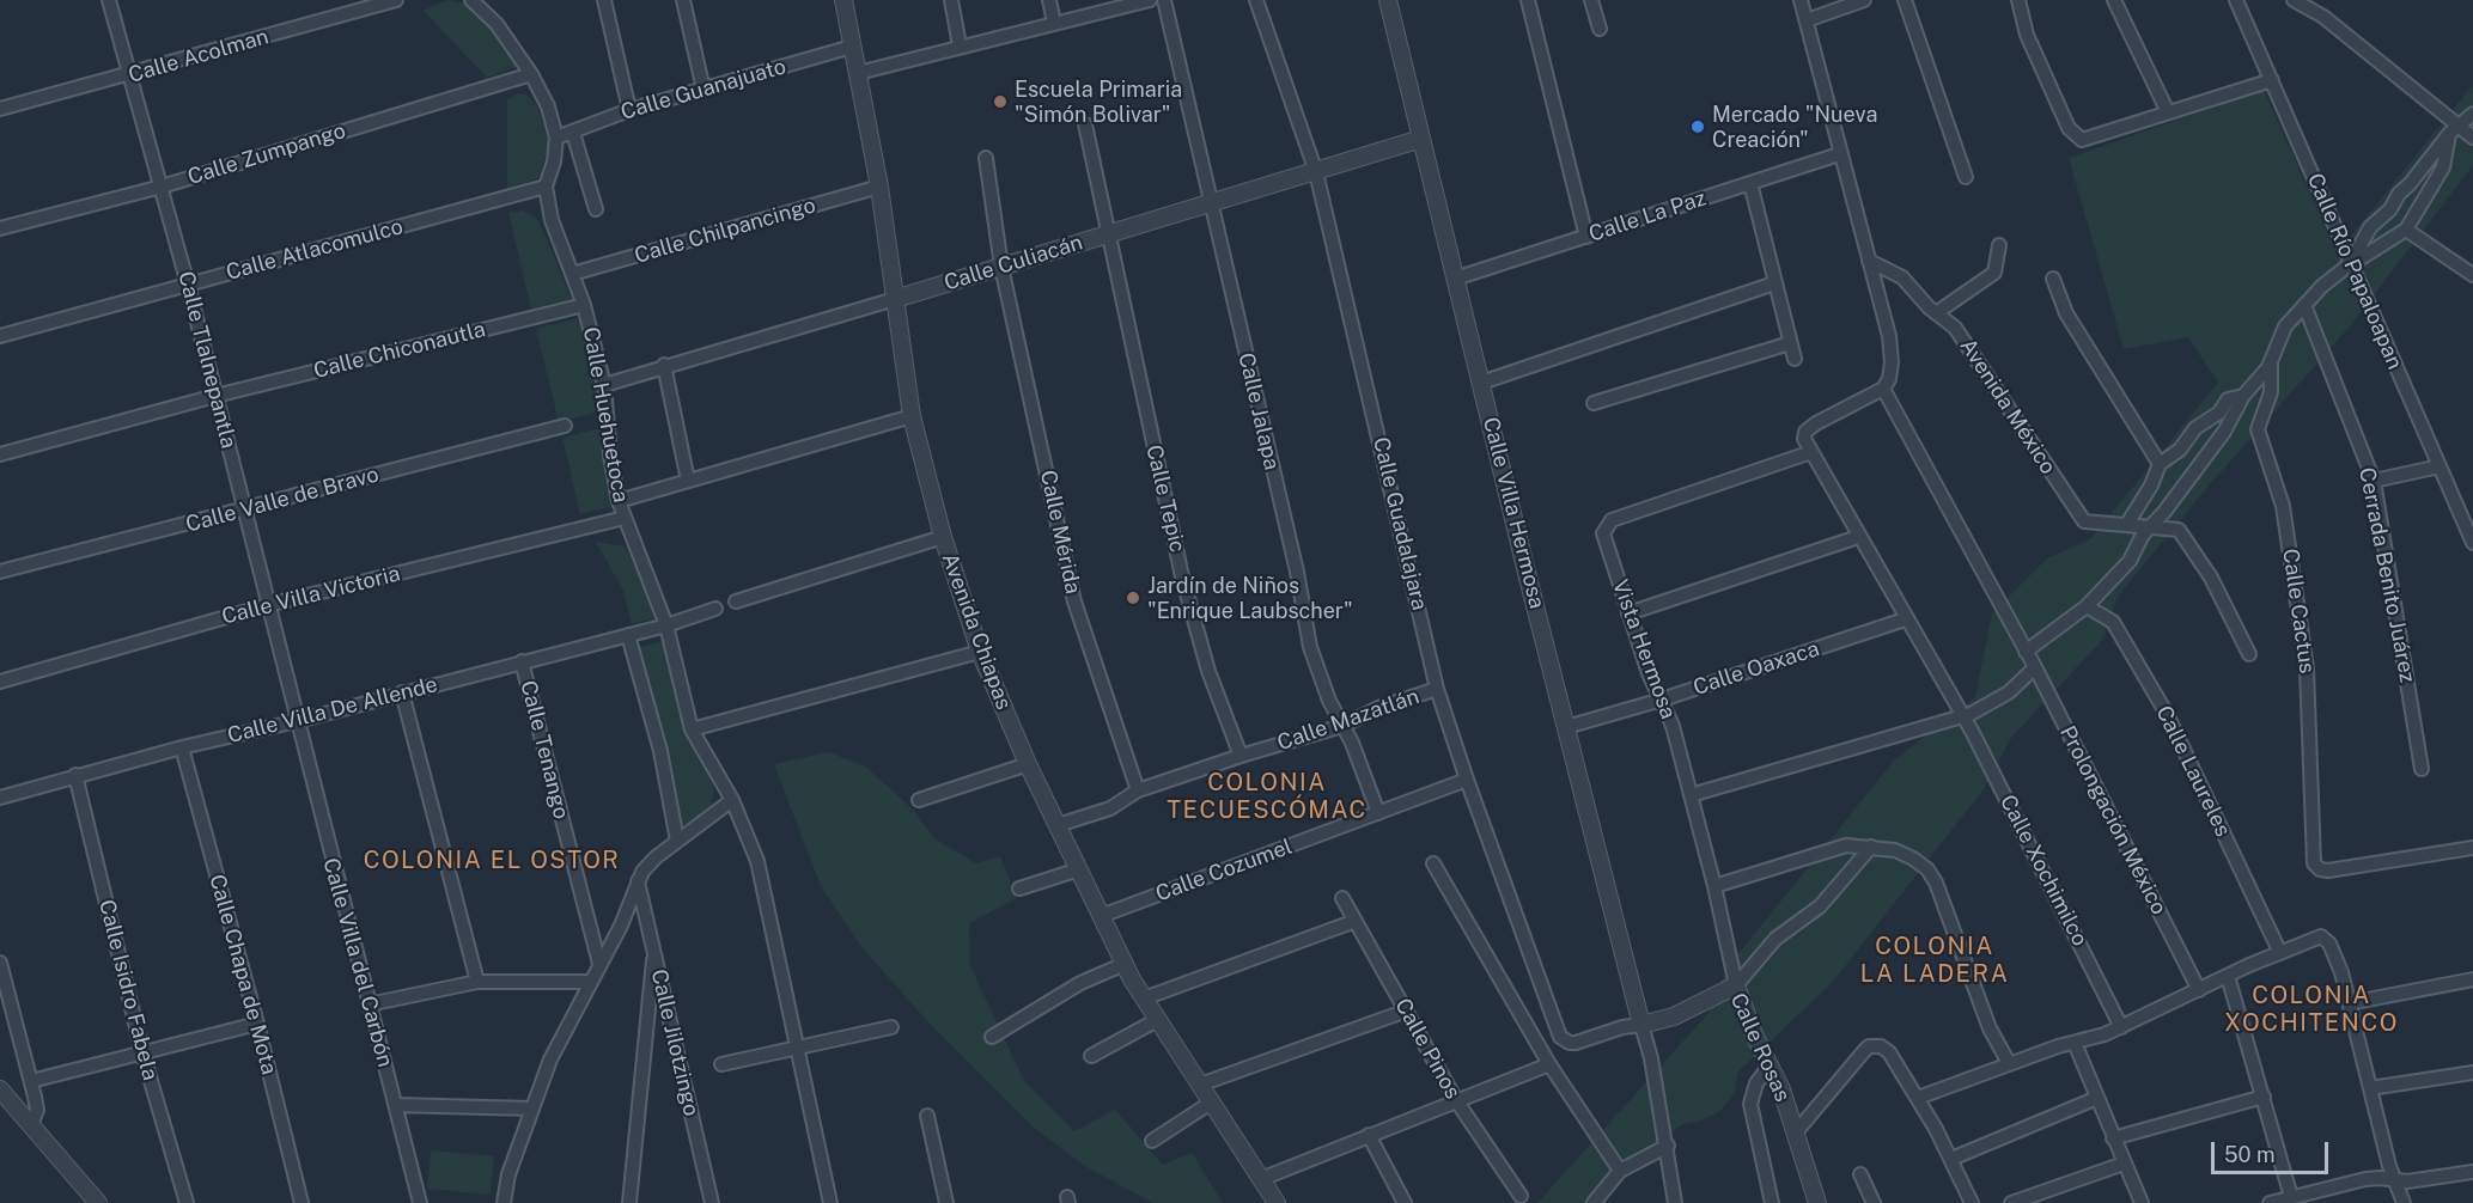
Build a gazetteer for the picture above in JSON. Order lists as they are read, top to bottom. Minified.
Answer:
{"streets":{"street":["Calle Acolman","Calle Guanajuato","Calle Zumpango","Calle La Paz","Calle Chilpancingo","Calle Atlacomulco","Calle Culiacán","Calle Río Papaloapan","Calle Chiconautla","Calle Tlalnepantla","Avenida México","Calle Jalapa","Calle Huehuetoca","Calle Tepic","Calle Valle de Bravo","Calle Villa Hermosa","Calle Guadalajara","Calle Mérida","Cerrada Benito Juárez","Calle Villa Victoria","Calle Cactus","Avenida Chiapas","Vista Hermosa","Calle Oaxaca","Calle Villa De Allende","Calle Mazatlán","Calle Tenango","Calle Laureles","Prolongación México","Calle Cozumel","Calle Xochimilco","Calle Villa del Carbón","Calle Chapa de Mota","Calle Isidro Fabela","Calle Jilotzingo","Calle Rosas","Calle Pinos"]},"crossings":[["Calle Acolman","Calle Tlalnepantla"],["Calle Guanajuato","Calle Huehuetoca"],["Calle Guanajuato","Avenida Chiapas"],["Calle Zumpango","Calle Tlalnepantla"],["Calle Zumpango","Calle Huehuetoca"],["Calle La Paz","Calle Villa Hermosa"],["Calle Chilpancingo","Calle Huehuetoca"],["Calle Chilpancingo","Avenida Chiapas"],["Calle Atlacomulco","Calle Tlalnepantla"],["Calle Atlacomulco","Calle Huehuetoca"],["Calle Culiacán","Calle Jalapa"],["Calle Culiacán","Calle Huehuetoca"],["Calle Culiacán","Calle Tepic"],["Calle Culiacán","Calle Villa Hermosa"],["Calle Culiacán","Calle Guadalajara"],["Calle Culiacán","Calle Mérida"],["Calle Culiacán","Avenida Chiapas"],["Calle Chiconautla","Calle Tlalnepantla"],["Calle Chiconautla","Calle Huehuetoca"],["Calle Tlalnepantla","Calle Valle de Bravo"],["Calle Tlalnepantla","Calle Villa Victoria"],["Calle Tlalnepantla","Calle Villa De Allende"],["Calle Tlalnepantla","Calle Villa del Carbón"],["Calle Jalapa","Calle Mazatlán"],["Calle Jalapa","Calle Cozumel"],["Calle Huehuetoca","Calle Villa Victoria"],["Calle Huehuetoca","Calle Villa De Allende"],["Calle Tepic","Calle Mazatlán"],["Calle Villa Hermosa","Calle Guadalajara"],["Calle Villa Hermosa","Calle Oaxaca"],["Calle Villa Hermosa","Calle Rosas"],["Calle Guadalajara","Calle Mazatlán"],["Calle Guadalajara","Calle Cozumel"],["Calle Guadalajara","Calle Rosas"],["Calle Mérida","Calle Mazatlán"],["Avenida Chiapas","Calle Mazatlán"],["Avenida Chiapas","Calle Cozumel"],["Vista Hermosa","Calle Oaxaca"],["Vista Hermosa","Calle Xochimilco"],["Vista Hermosa","Calle Rosas"],["Calle Oaxaca","Calle Xochimilco"],["Calle Villa De Allende","Calle Tenango"],["Calle Villa De Allende","Calle Villa del Carbón"],["Calle Villa De Allende","Calle Chapa de Mota"],["Calle Villa De Allende","Calle Isidro Fabela"]],"districts":["COLONIA TECUESCÓMAC","COLONIA EL OSTOR","COLONIA LA LADERA","COLONIA XOCHITENCO"],"places":["Escuela Primaria \"Simón Bolivar\"","Mercado \"Nueva Creación\"","Jardín de Niños \"Enrique Laubscher\""],"scale_bar":"50 m"}
